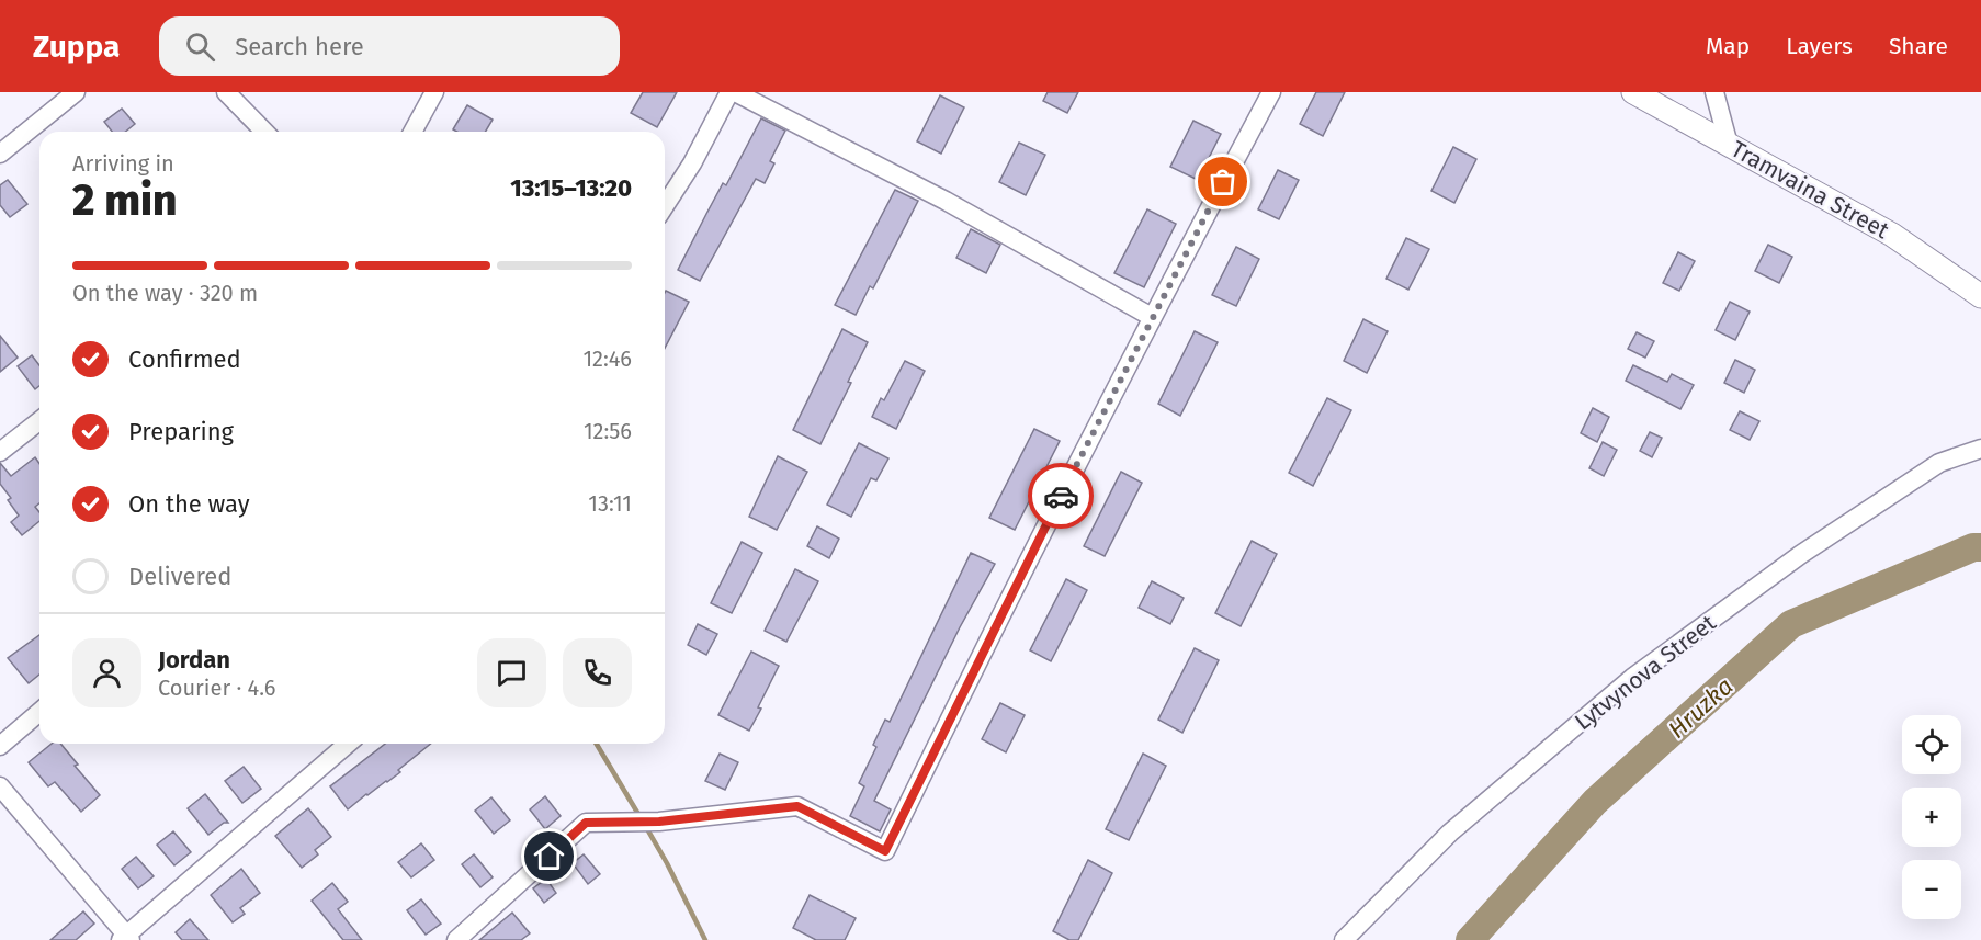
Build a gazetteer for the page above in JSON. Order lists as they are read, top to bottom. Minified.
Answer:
{"streets":{"street":["Tramvaina Street","Lytvynova Street"]},"water":["Hruzka"],"page":{"header":"Zuppa","search":"Search here","nav":["Map","Layers","Share"],"heading":["2 min","Arriving in","13:15–13:20"],"panel":["Jordan","Courier · 4.6"],"bar":"On the way · 320 m","list":[["Confirmed","12:46"],["Preparing","12:56"],["On the way","13:11"],"Delivered"],"map_buttons":["+","−"]}}
